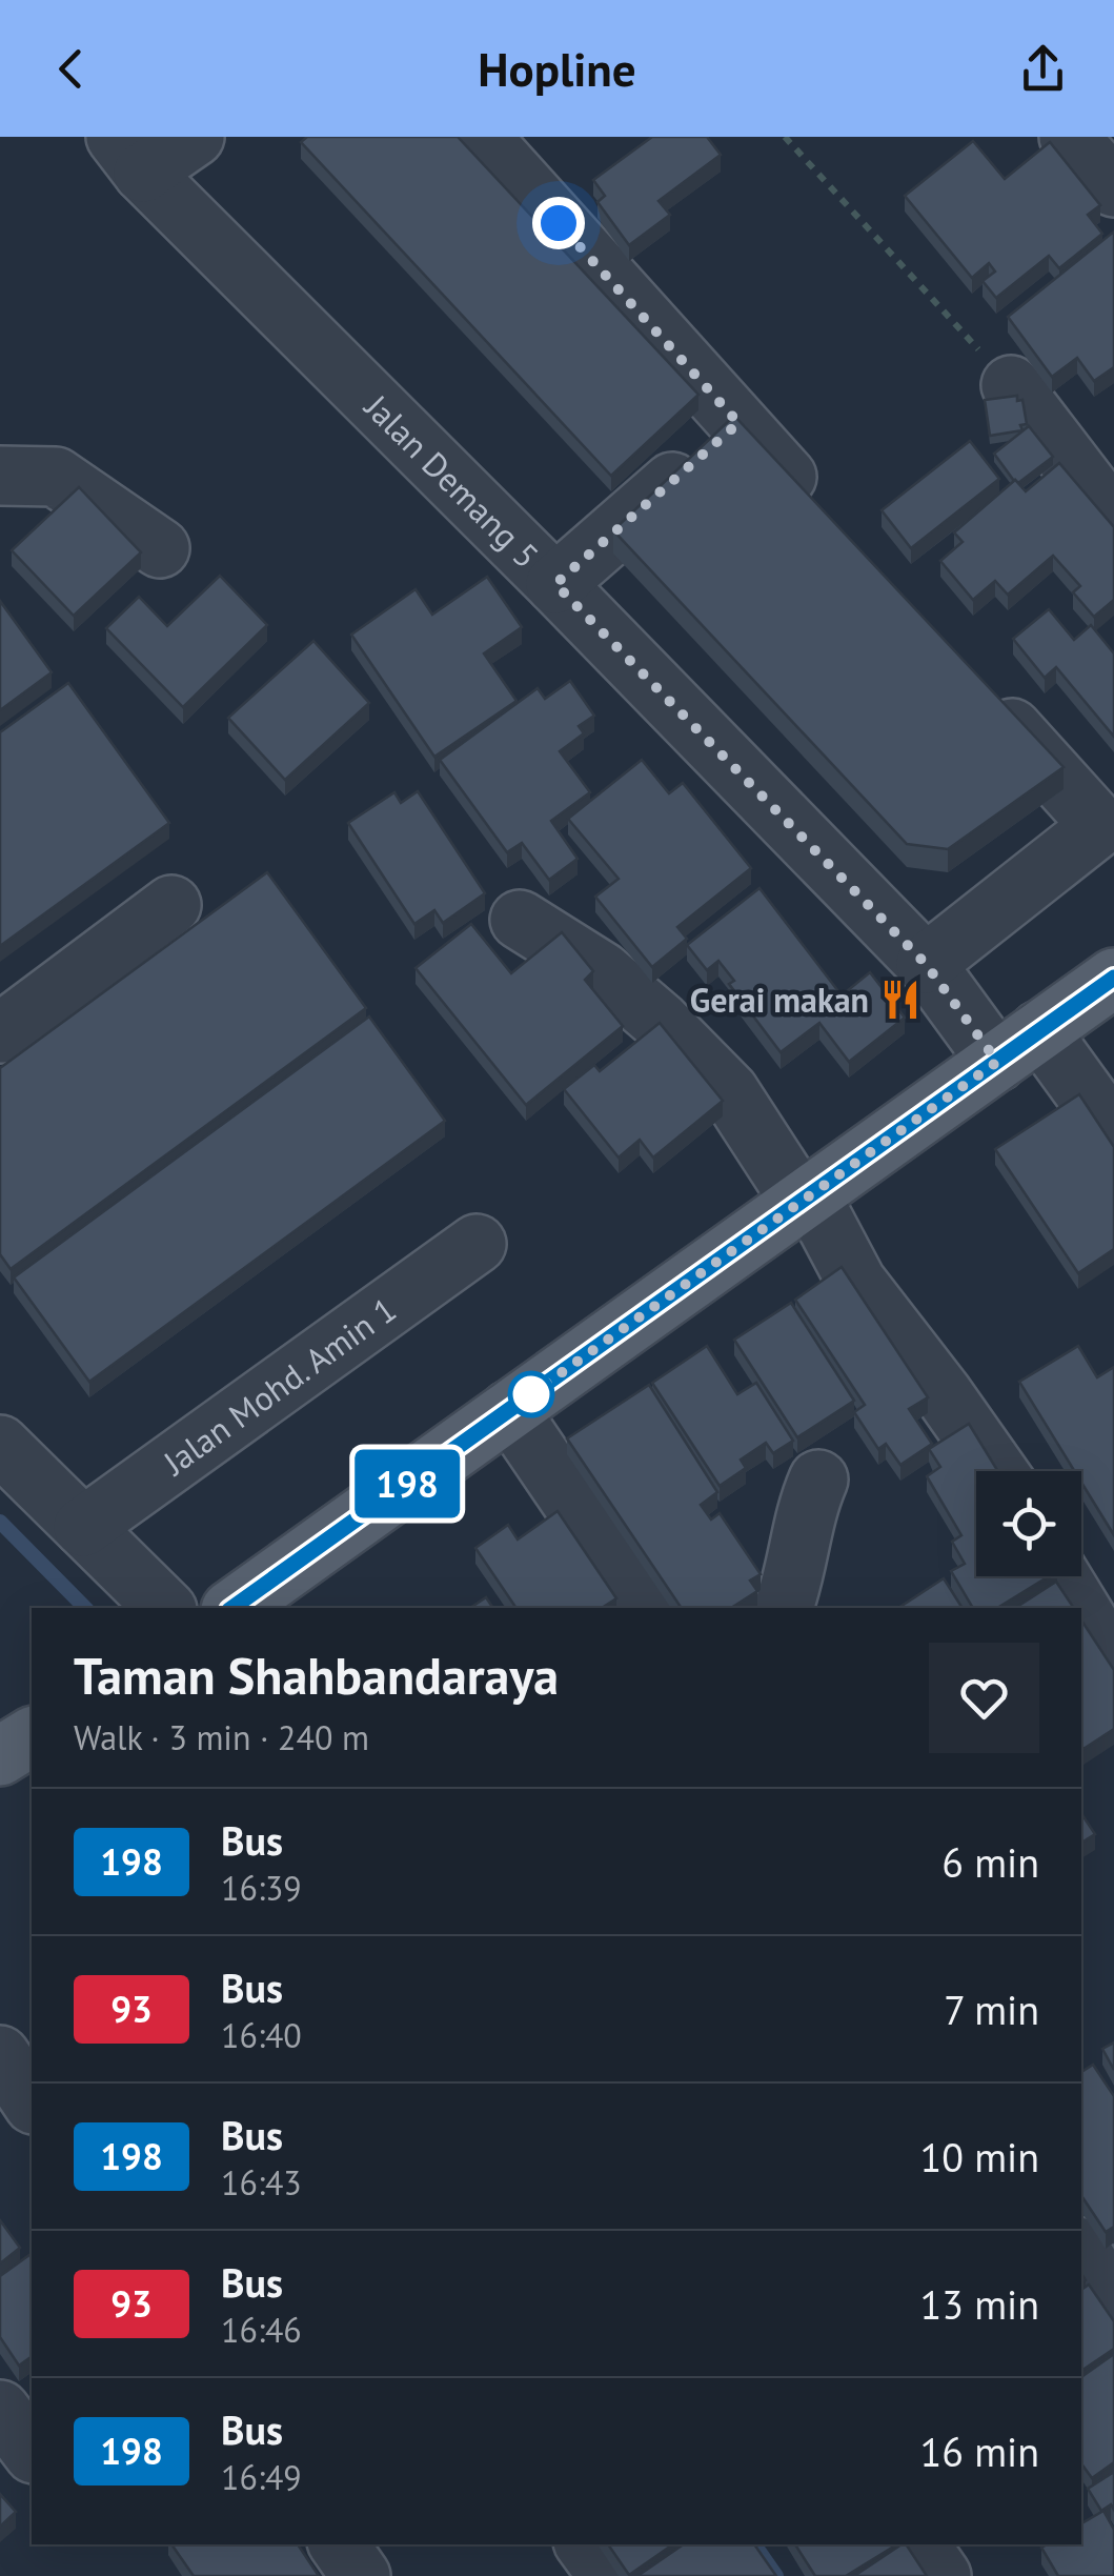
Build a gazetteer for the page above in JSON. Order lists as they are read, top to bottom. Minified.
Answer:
{"streets":{"street":["Jalan Demang 5","Jalan Mohd. Amin 1"]},"places":{"restaurant":["Gerai makan"]},"lines":["bus line 198"],"page":{"header":"Hopline","on_map":"198","heading":["Taman Shahbandaraya","Walk · 3 min · 240 m"],"list":[{"mark":"198","name":"Bus","note":"16:39","value":"6 min"},{"mark":"93","name":"Bus","note":"16:40","value":"7 min"},{"mark":"198","name":"Bus","note":"16:43","value":"10 min"},{"mark":"93","name":"Bus","note":"16:46","value":"13 min"},{"mark":"198","name":"Bus","note":"16:49","value":"16 min"}]}}
